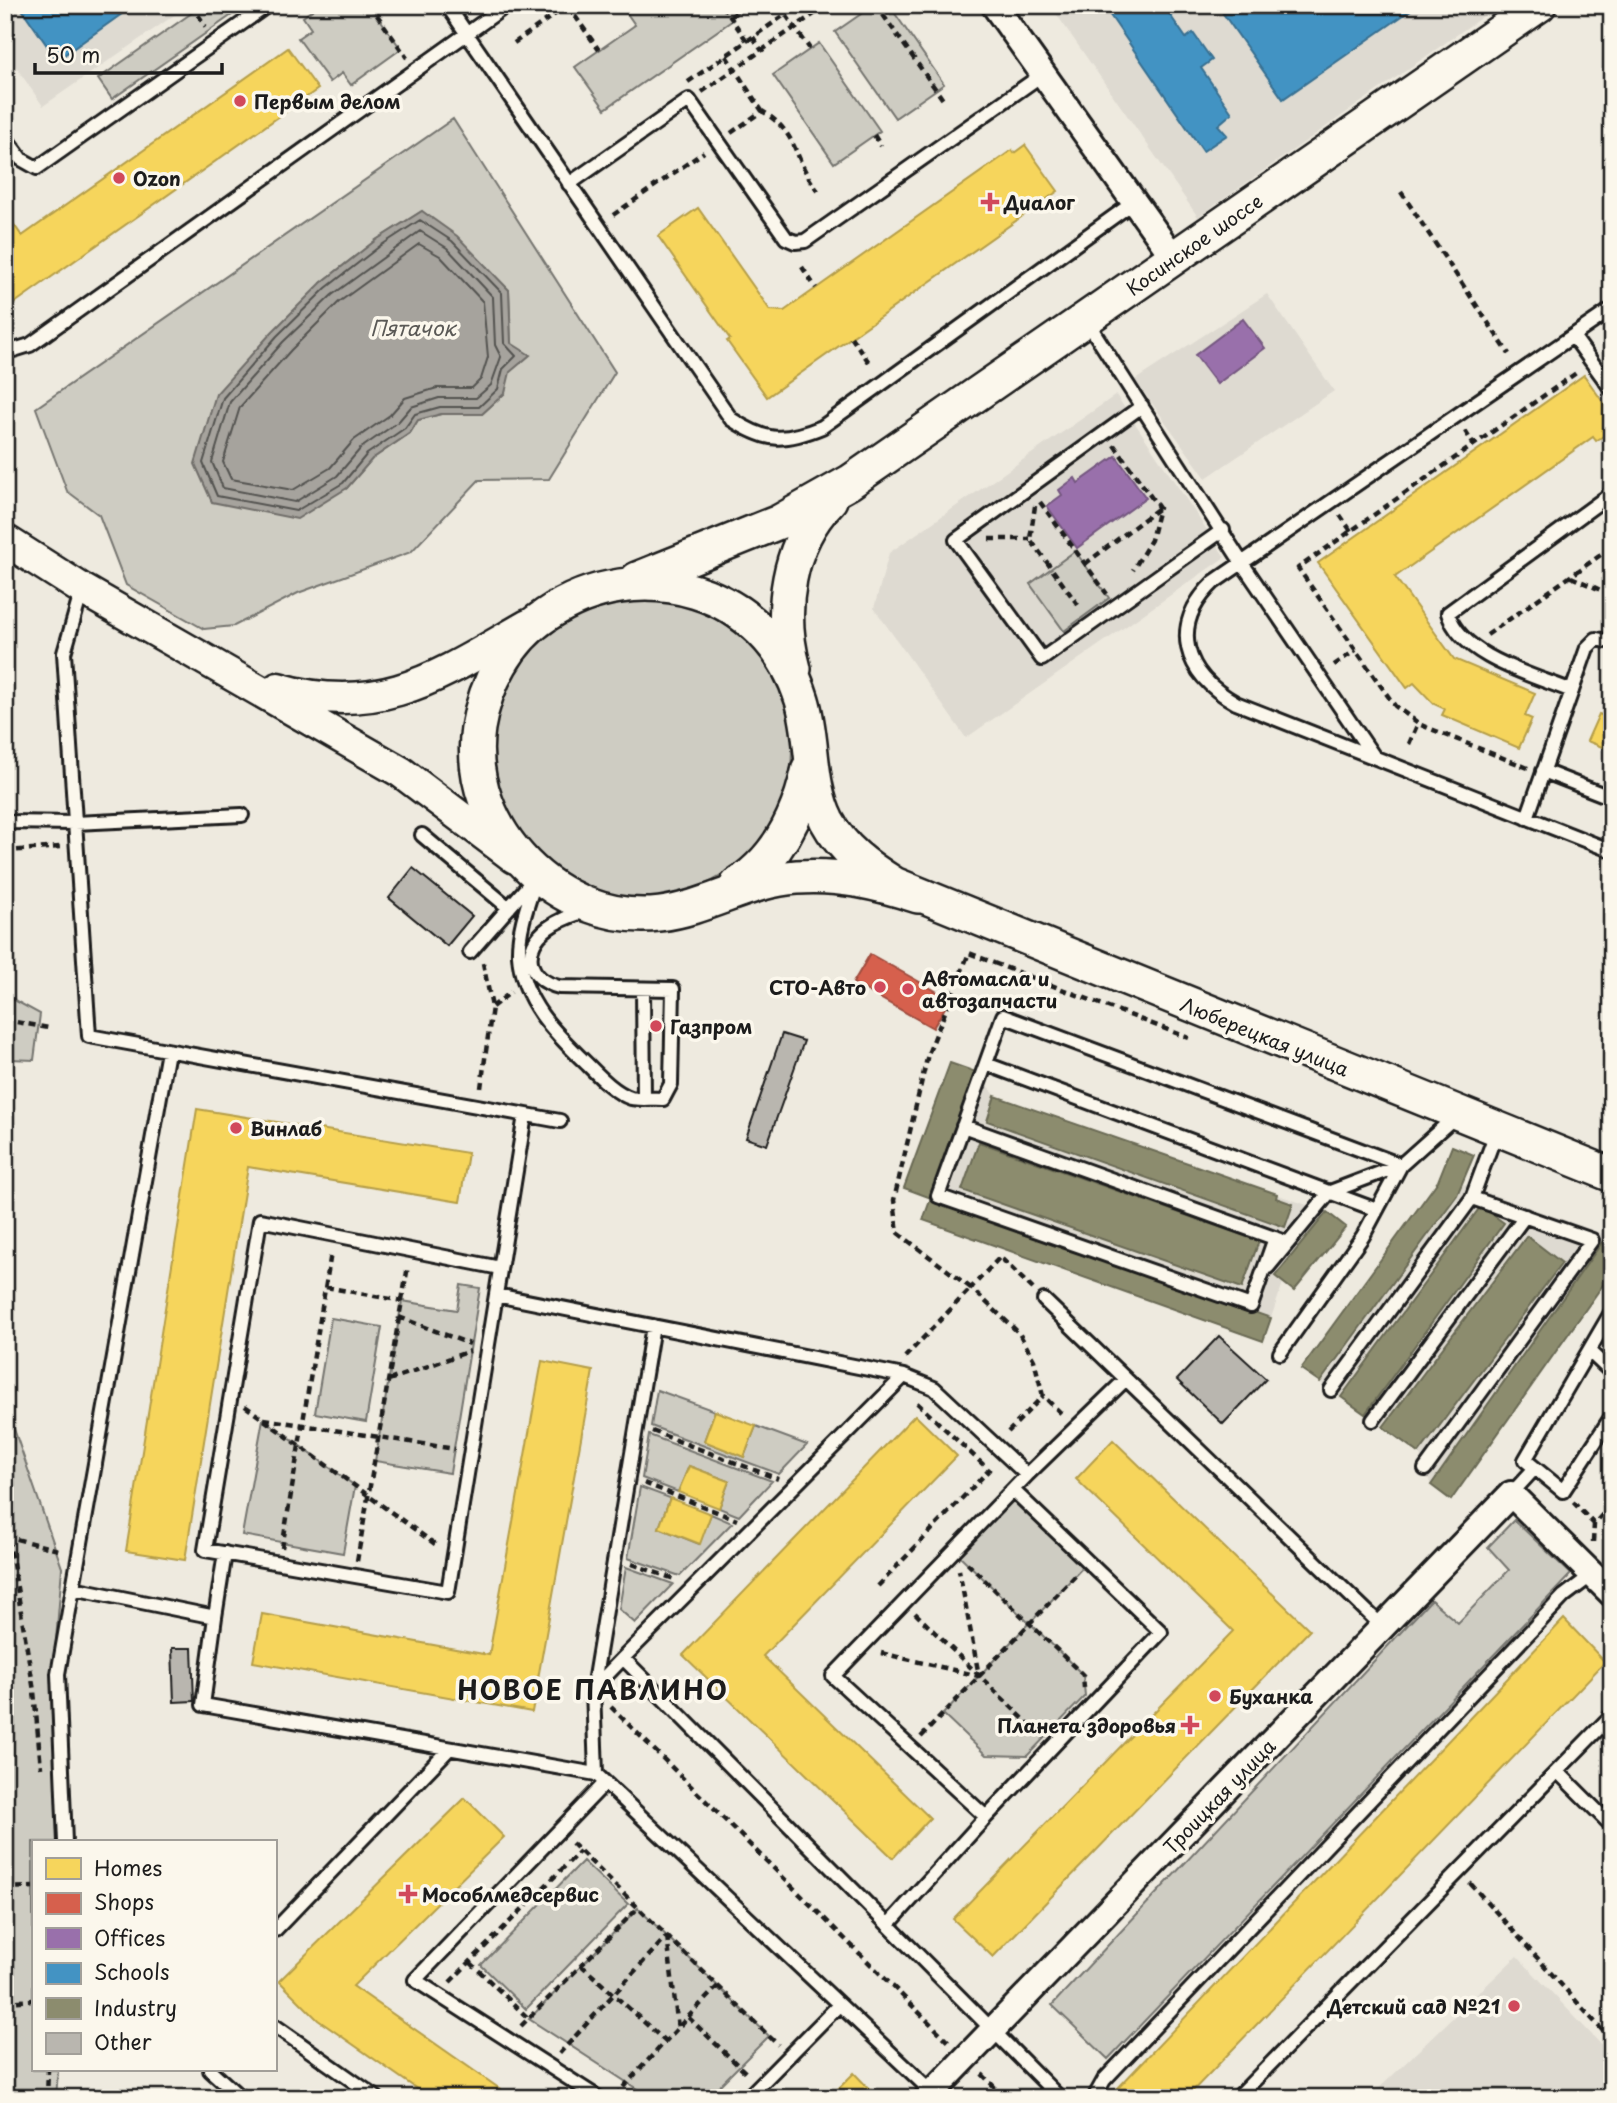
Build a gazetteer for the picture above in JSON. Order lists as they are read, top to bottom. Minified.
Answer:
{"streets":{"main road":["Косинское шоссе","Люберецкая улица"],"street":["Троицкая улица"]},"districts":["НОВОЕ ПАВЛИНО"],"water":["Пятачок"],"places":{"other":["Первым делом","Ozon","СТО-Авто","Автомасла и автозапчасти","Газпром","Винлаб","Буханка","Детский сад №21"],"health":["Диалог","Планета здоровья","Мособлмедсервис"]},"legend":["Homes","Shops","Offices","Schools","Industry","Other"],"scale_bar":"50 m"}
